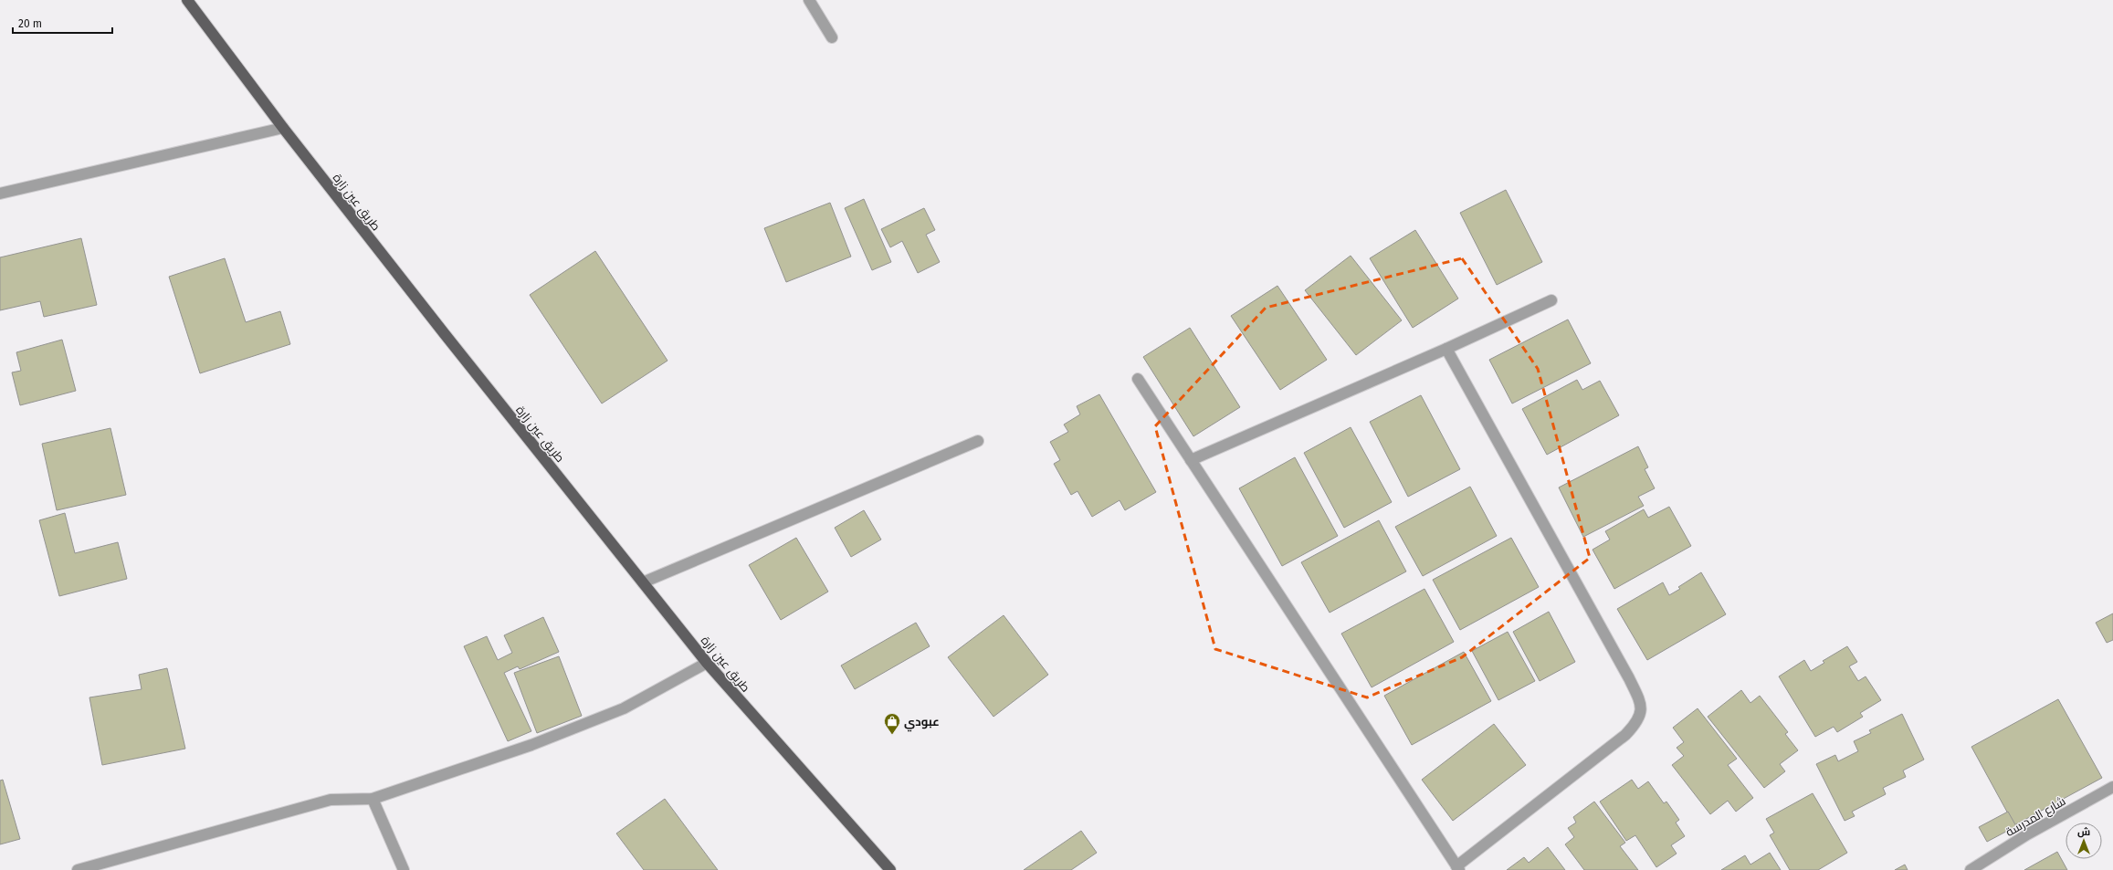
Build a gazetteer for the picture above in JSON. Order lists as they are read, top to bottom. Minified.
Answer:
{"streets":{"main road":["طريق عين زارة"],"street":["شارع المدرسة"]},"places":{"shop":["عبودي"]},"scale_bar":"20 m","north":"top"}
